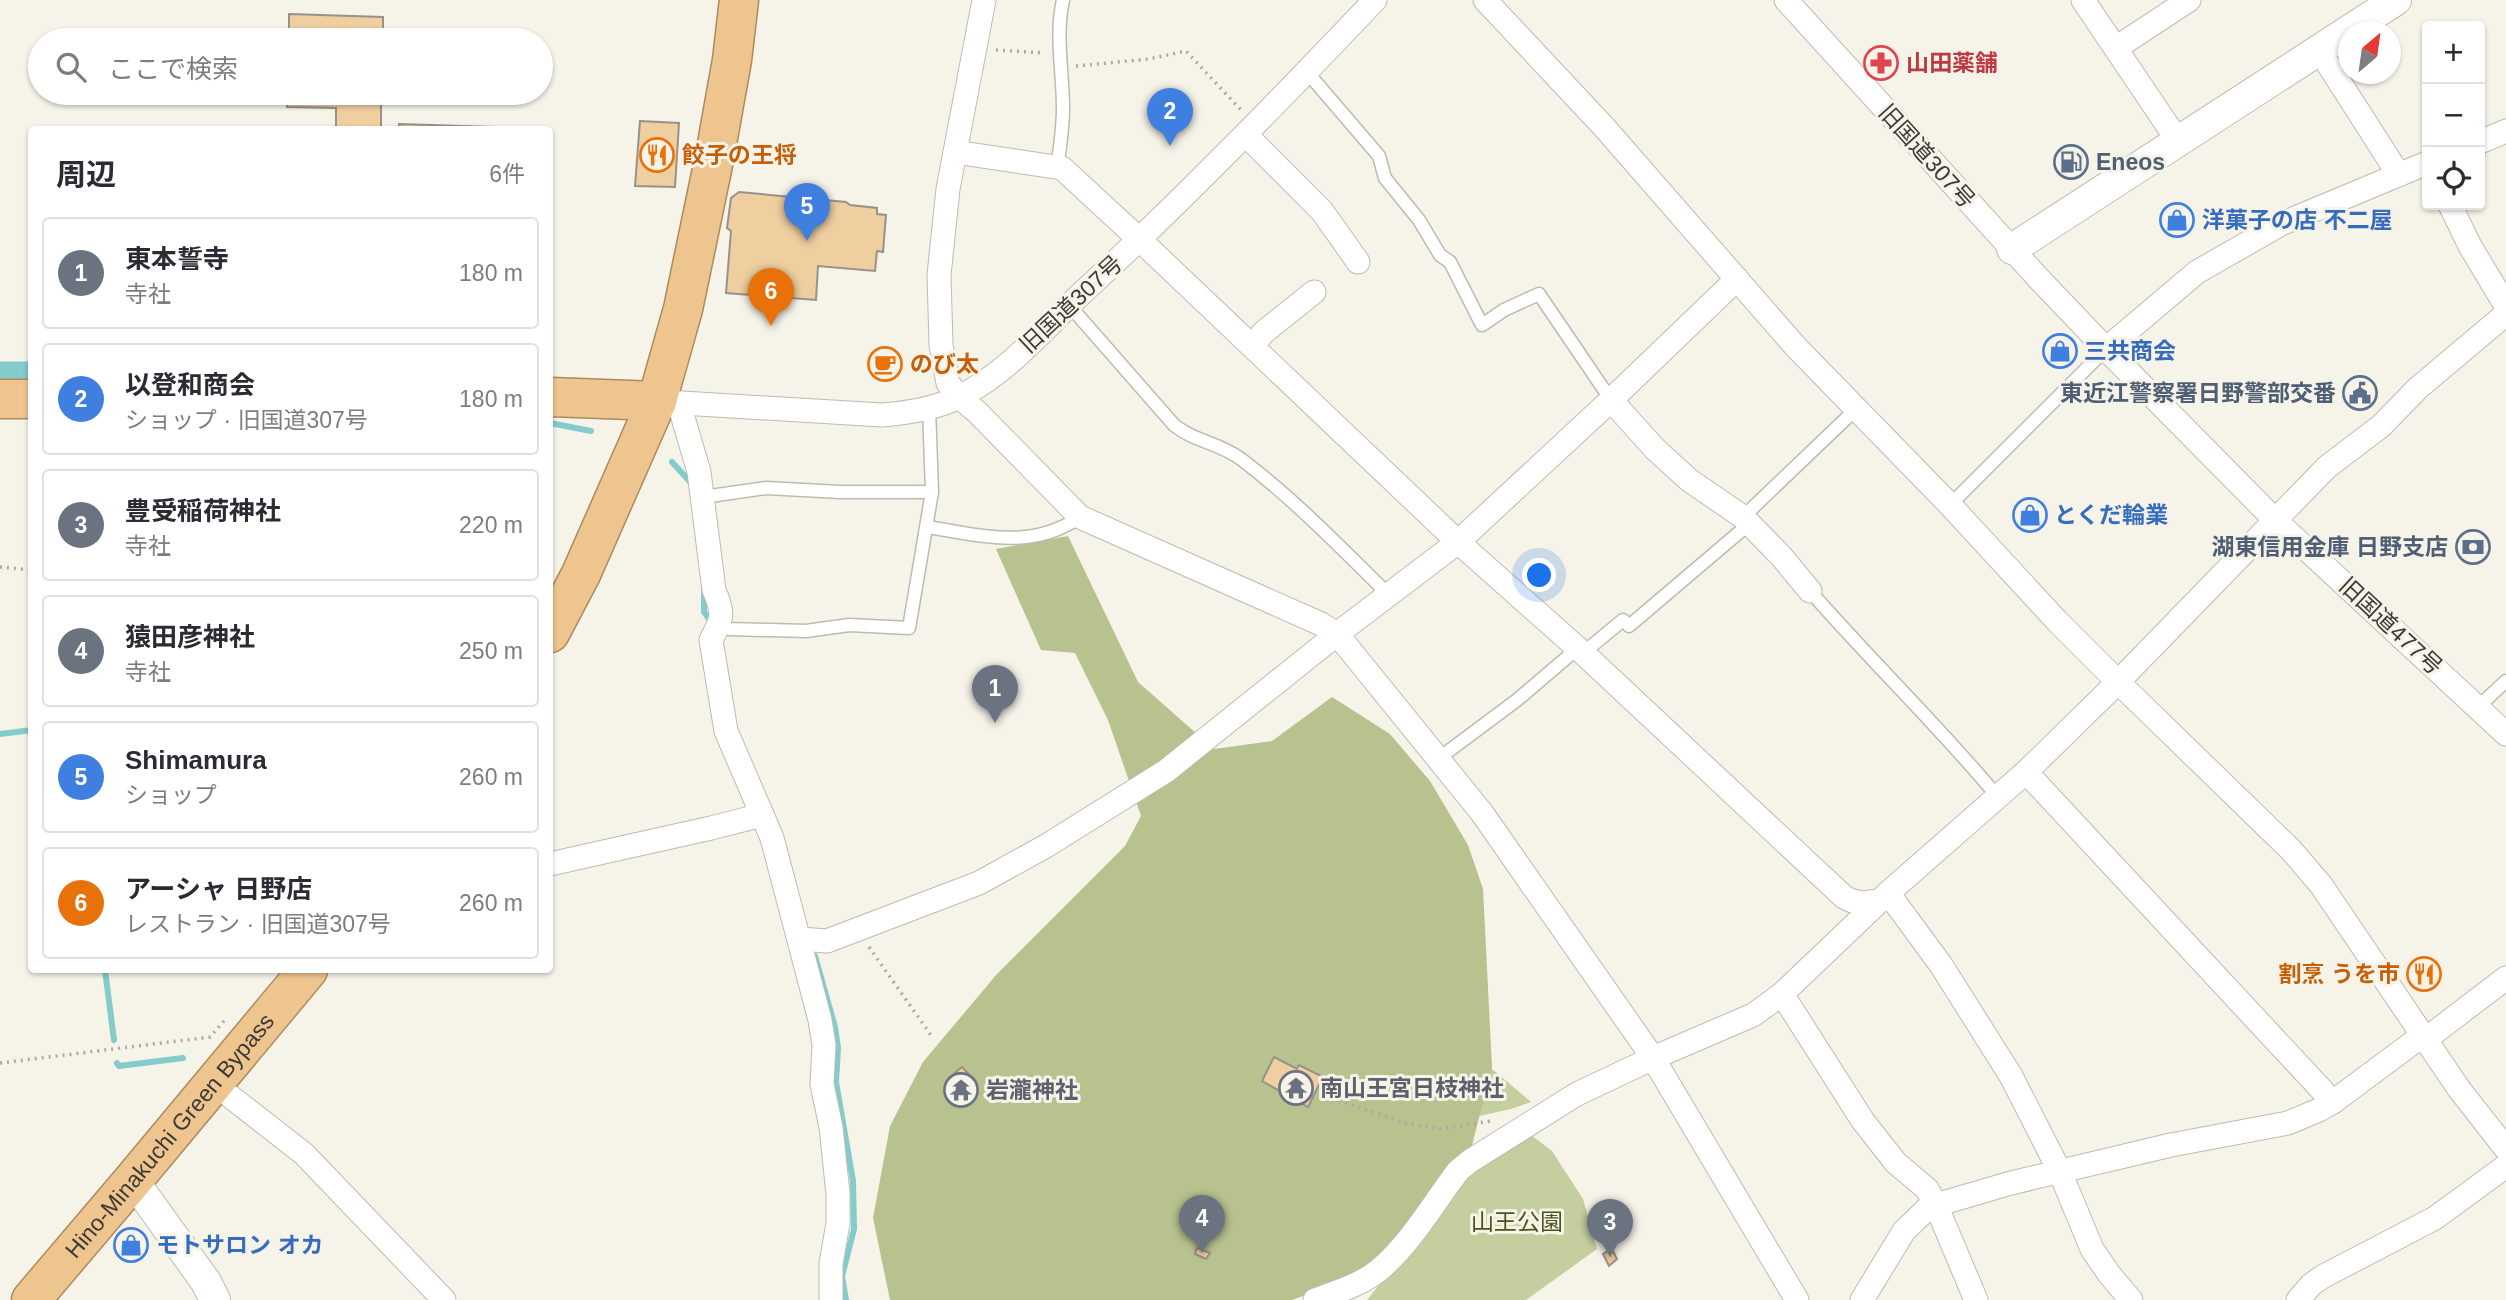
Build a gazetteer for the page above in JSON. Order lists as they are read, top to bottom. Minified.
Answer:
{"streets":{"highway":["Hino-Minakuchi Green Bypass"],"street":["旧国道307号","旧国道477号"]},"crossings":[["旧国道307号","旧国道477号"]],"parks":["山王公園"],"places":{"pharmacy":["山田薬舗"],"restaurant":["餃子の王将","割烹 うを市"],"fuel station":["Eneos"],"shop":["洋菓子の店 不二屋","三共商会","とくだ輪業","モトサロン オカ"],"cafe":["のび太"],"public building":["東近江警察署日野警部交番"],"bank":["湖東信用金庫 日野支店"],"temple":["南山王宮日枝神社","岩瀧神社"]},"north":"top right","page":{"map_buttons":["+","−"],"search":"ここで検索","pins":["2","5","6","1","4","3"],"heading":["周辺","6件"],"list":[{"mark":"1","name":"東本誓寺","note":"寺社","value":"180 m"},{"mark":"2","name":"以登和商会","note":"ショップ · 旧国道307号","value":"180 m"},{"mark":"3","name":"豊受稲荷神社","note":"寺社","value":"220 m"},{"mark":"4","name":"猿田彦神社","note":"寺社","value":"250 m"},{"mark":"5","name":"Shimamura","note":"ショップ","value":"260 m"},{"mark":"6","name":"アーシャ 日野店","note":"レストラン · 旧国道307号","value":"260 m"}]}}
